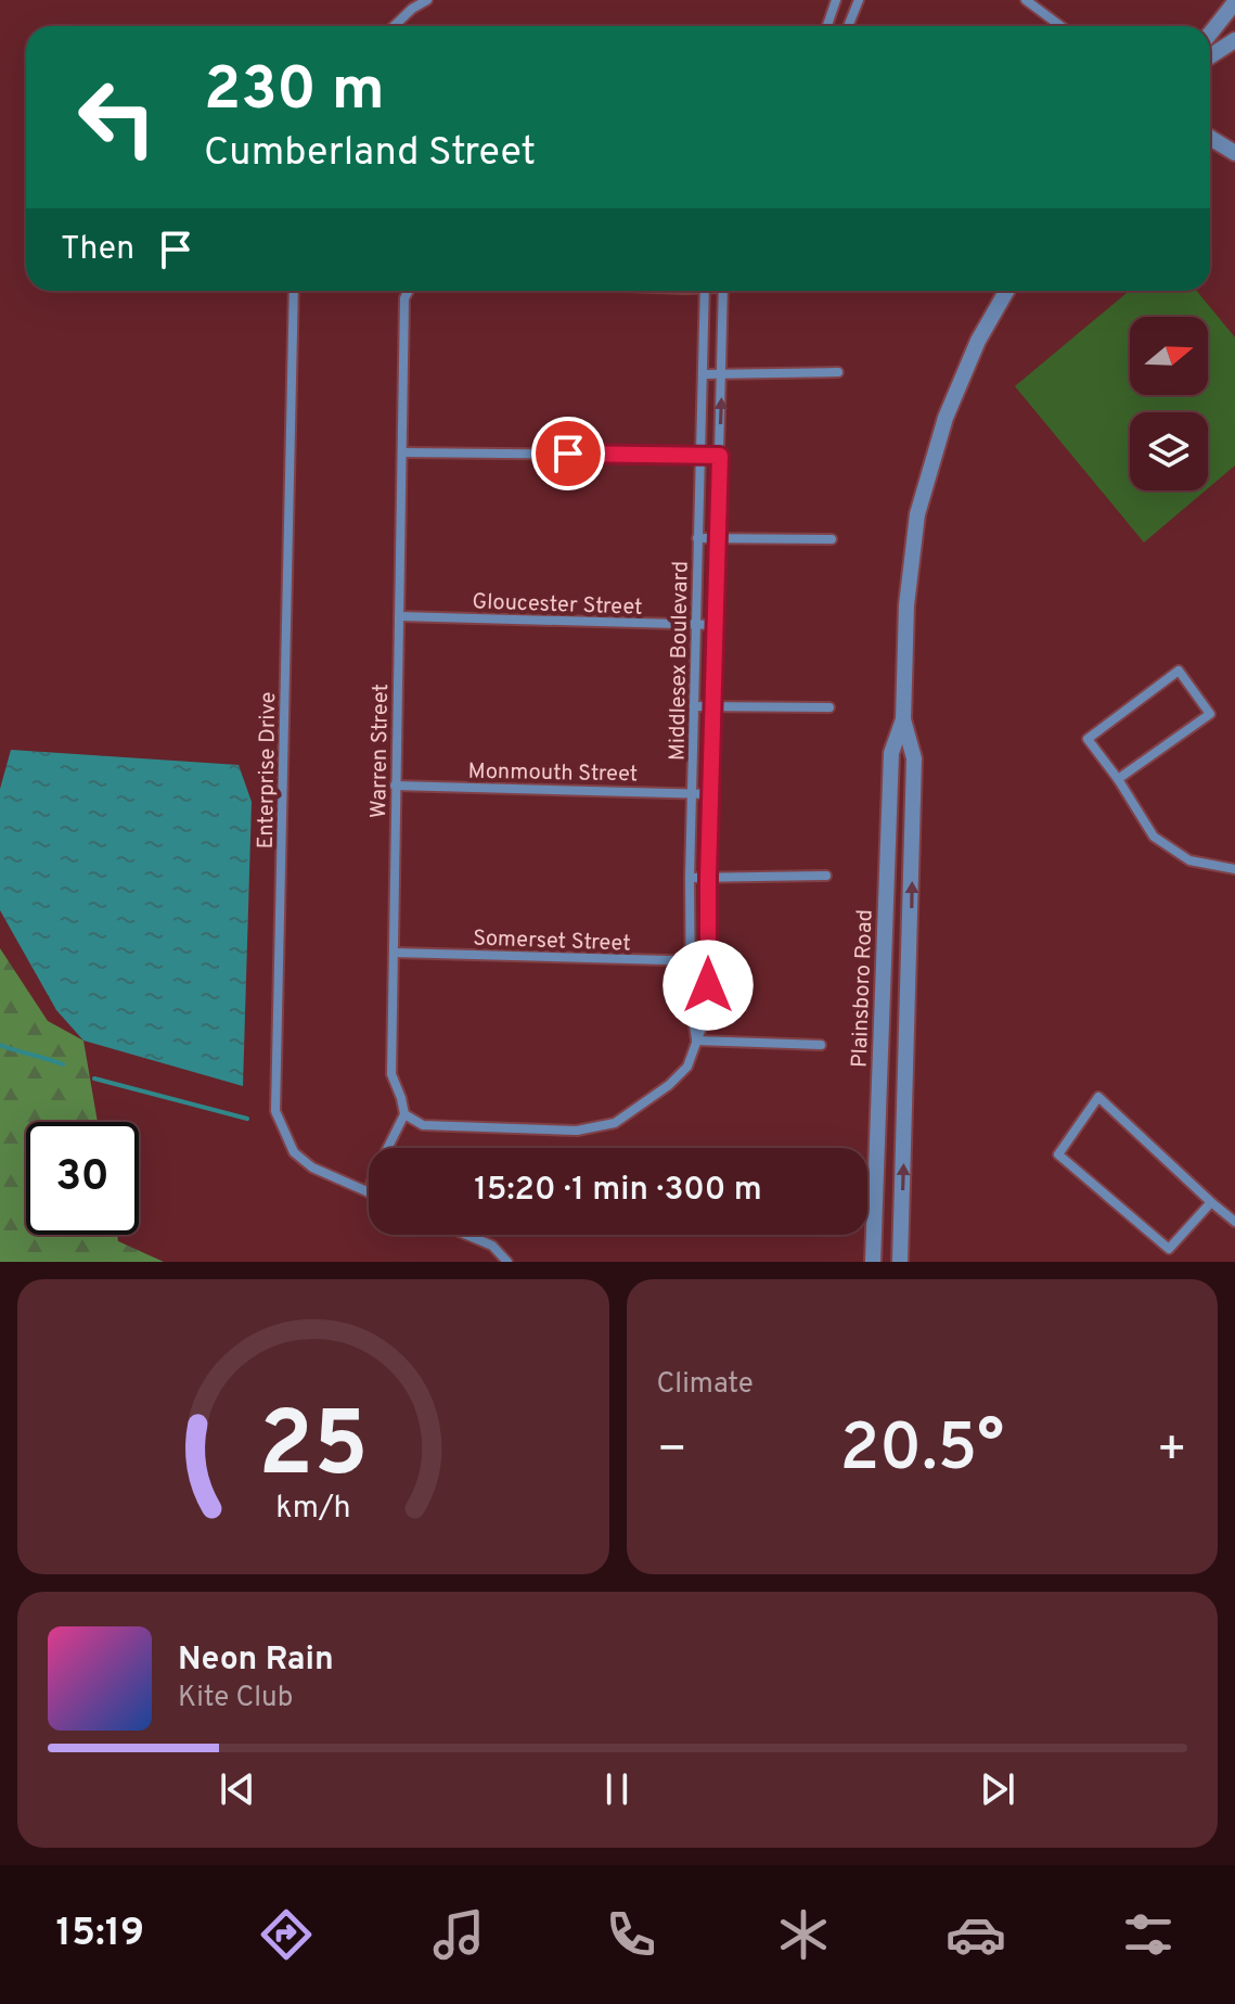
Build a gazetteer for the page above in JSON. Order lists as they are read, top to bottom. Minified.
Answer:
{"streets":{"street":["Gloucester Street","Middlesex Boulevard","Warren Street","Enterprise Drive","Monmouth Street","Somerset Street","Plainsboro Road"]},"crossings":[["Gloucester Street","Middlesex Boulevard"],["Gloucester Street","Warren Street"],["Middlesex Boulevard","Warren Street"],["Middlesex Boulevard","Monmouth Street"],["Middlesex Boulevard","Somerset Street"],["Warren Street","Monmouth Street"],["Warren Street","Somerset Street"]],"north":"right","page":{"turn":["230 m","Cumberland Street"],"then":"Then","limit":"30","trip":"15:20 · 1 min · 300 m","tile":"Climate","heat":["−","20.5°","+"],"song":["Neon Rain","Kite Club"],"tabs":"15:19","gauge":["25","km/h"]}}
